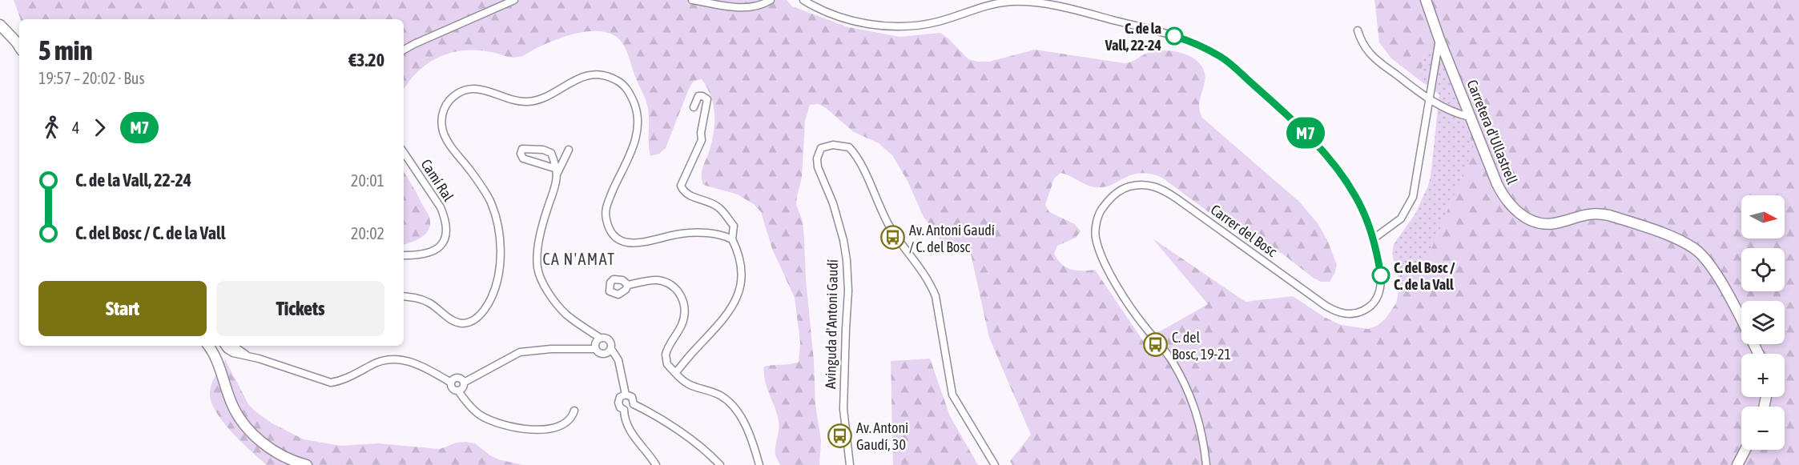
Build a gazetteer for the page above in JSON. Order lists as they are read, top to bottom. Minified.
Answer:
{"streets":{"street":["Carretera d'Ullastrell","Camí Ral","Carrer del Bosc","Avinguda d'Antoni Gaudí"]},"districts":["CA N'AMAT"],"places":{"other":["C. de la Vall, 22-24","C. del Bosc / C. de la Vall"],"bus stop":["Av. Antoni Gaudí / C. del Bosc","C. del Bosc, 19-21","Av. Antoni Gaudí, 30"]},"lines":["bus line M7"],"north":"right","page":{"on_map":"M7","heading":["5 min","19:57 – 20:02 · Bus","€3.20"],"legs":["4","M7"],"list":[{"name":"C. de la Vall, 22-24","value":"20:01"},{"name":"C. del Bosc / C. de la Vall","value":"20:02"}],"map_buttons":["+","−"],"buttons":["Start","Tickets"]}}
